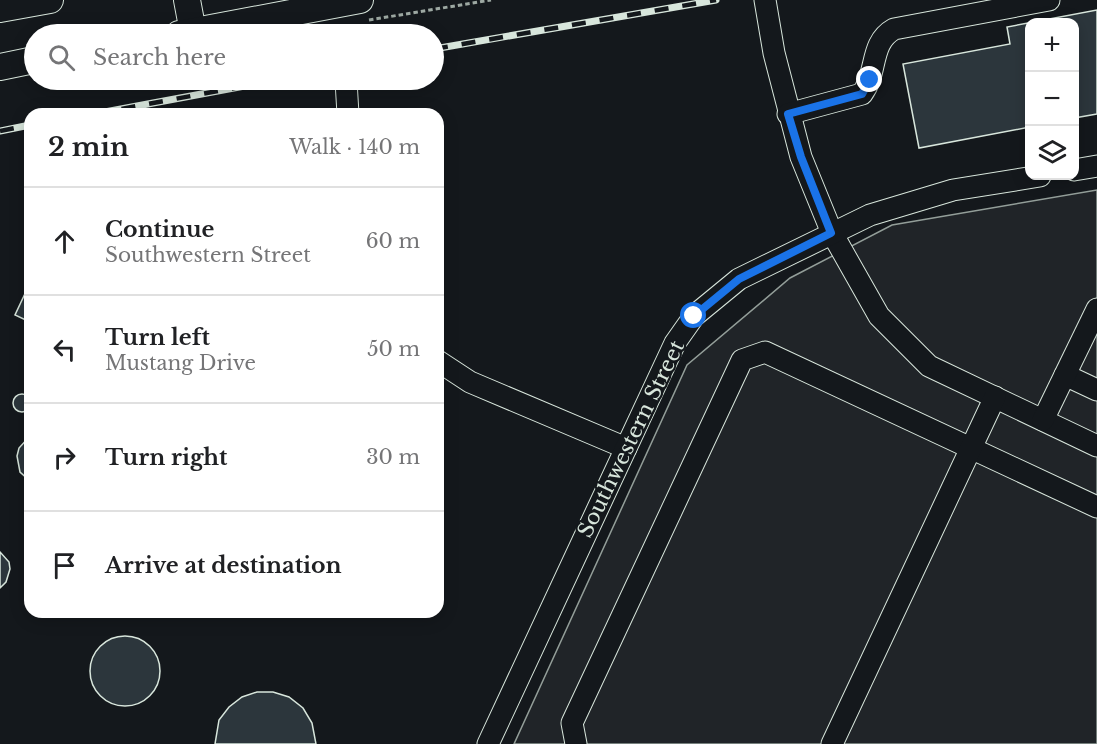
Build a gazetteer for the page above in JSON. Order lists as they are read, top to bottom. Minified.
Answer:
{"streets":{"street":["Southwestern Street"]},"page":{"map_buttons":["+","−"],"search":"Search here","heading":["2 min","Walk · 140 m"],"list":[["Continue","Southwestern Street","60 m"],["Turn left","Mustang Drive","50 m"],["Turn right","30 m"],"Arrive at destination"]}}
